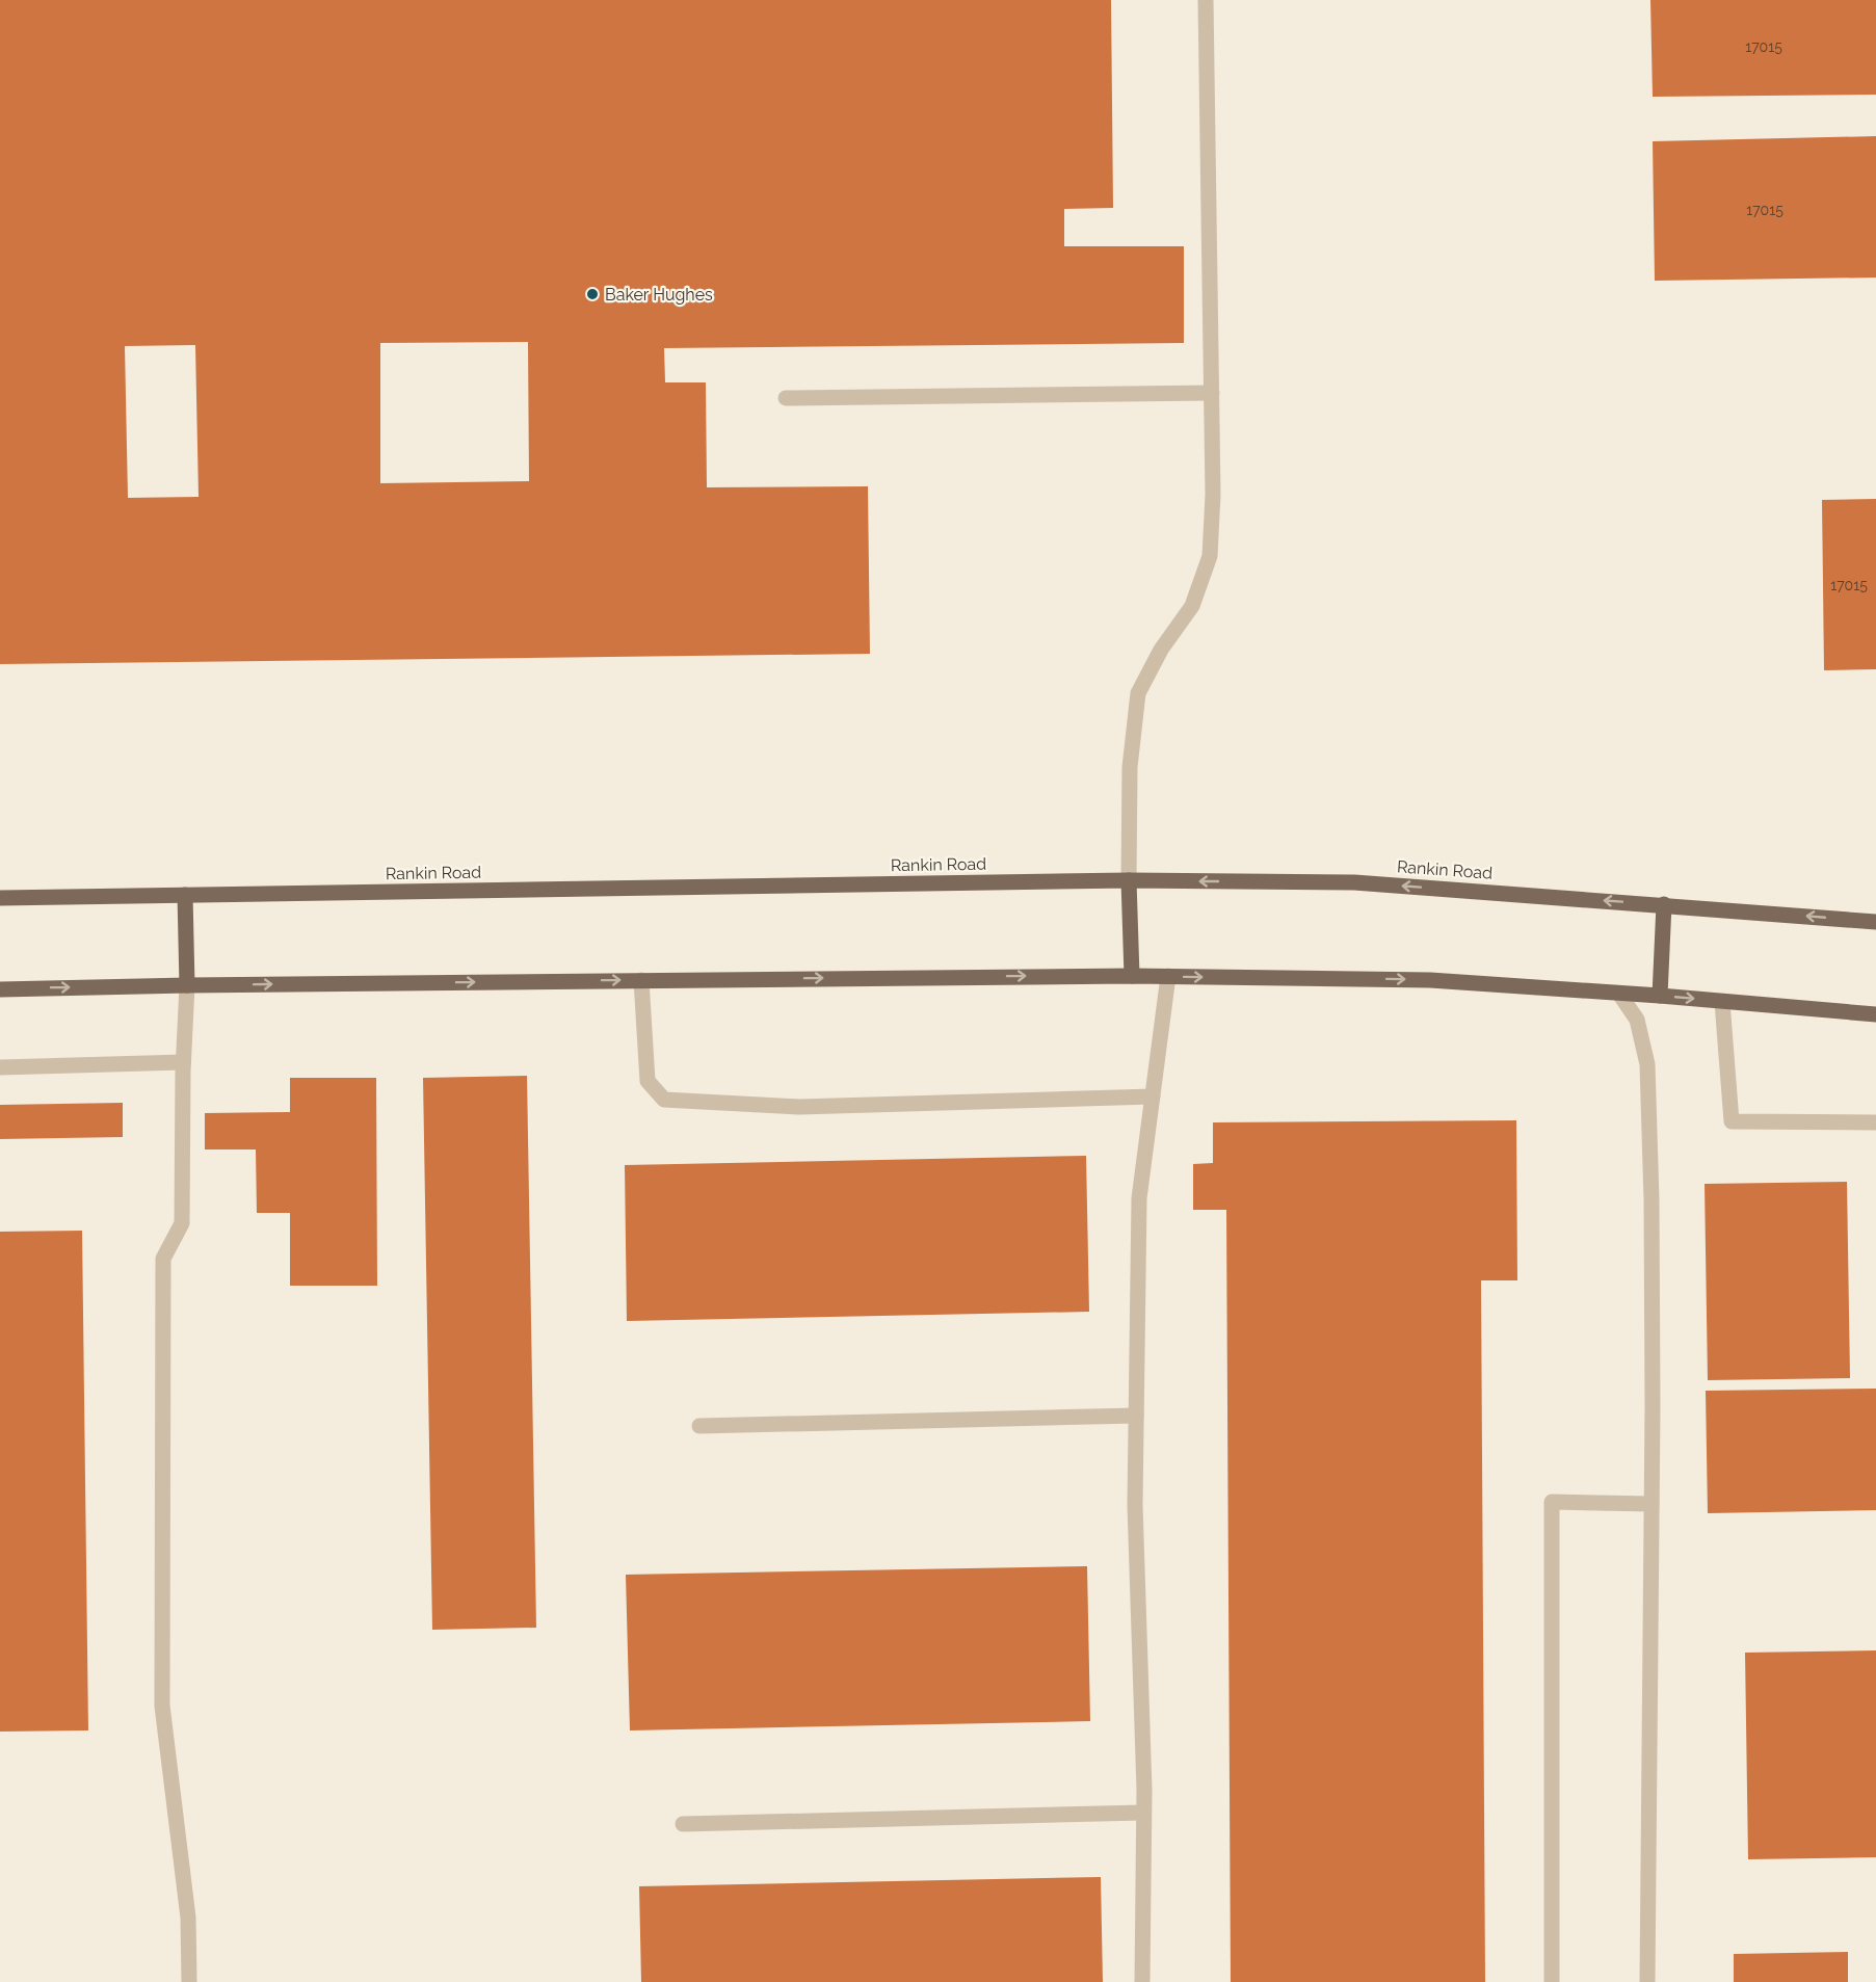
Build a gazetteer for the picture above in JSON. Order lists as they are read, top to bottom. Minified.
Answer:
{"streets":{"main road":["Rankin Road"]},"places":["Baker Hughes"],"house_numbers":["17015","17015","17015"]}
